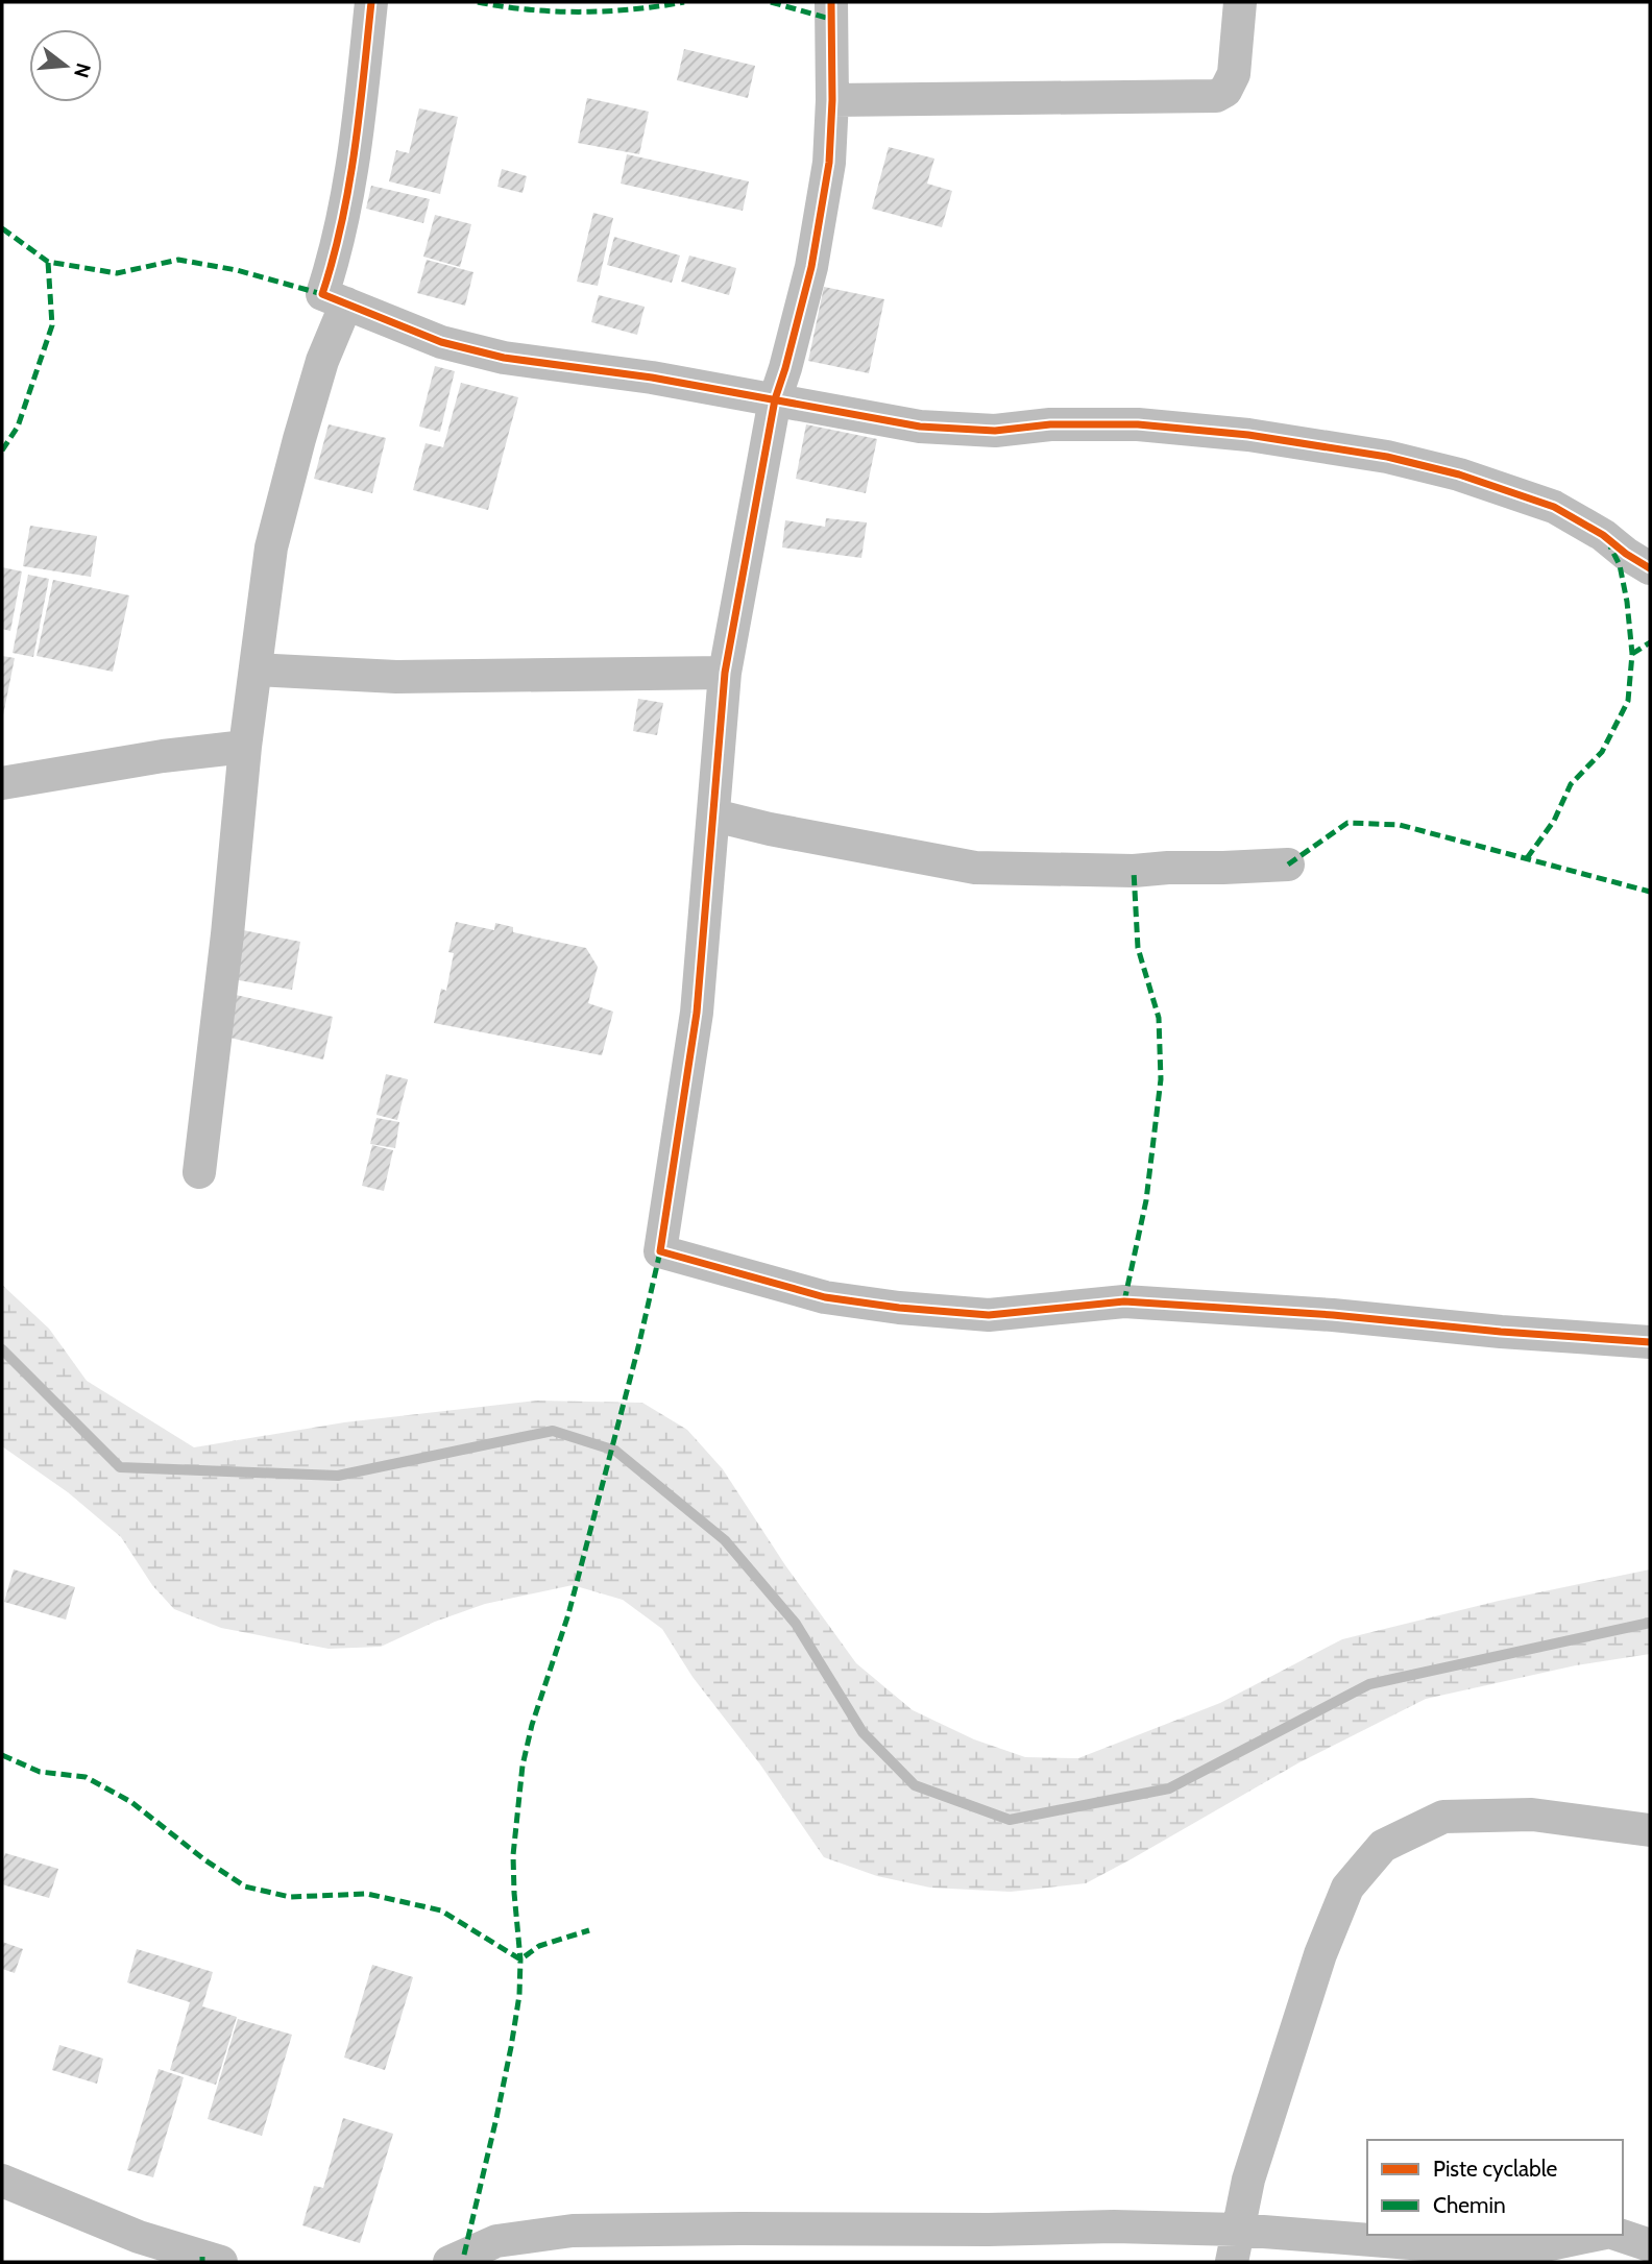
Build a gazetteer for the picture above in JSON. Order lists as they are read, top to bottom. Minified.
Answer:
{"legend":["Piste cyclable","Chemin"],"north":"right"}
